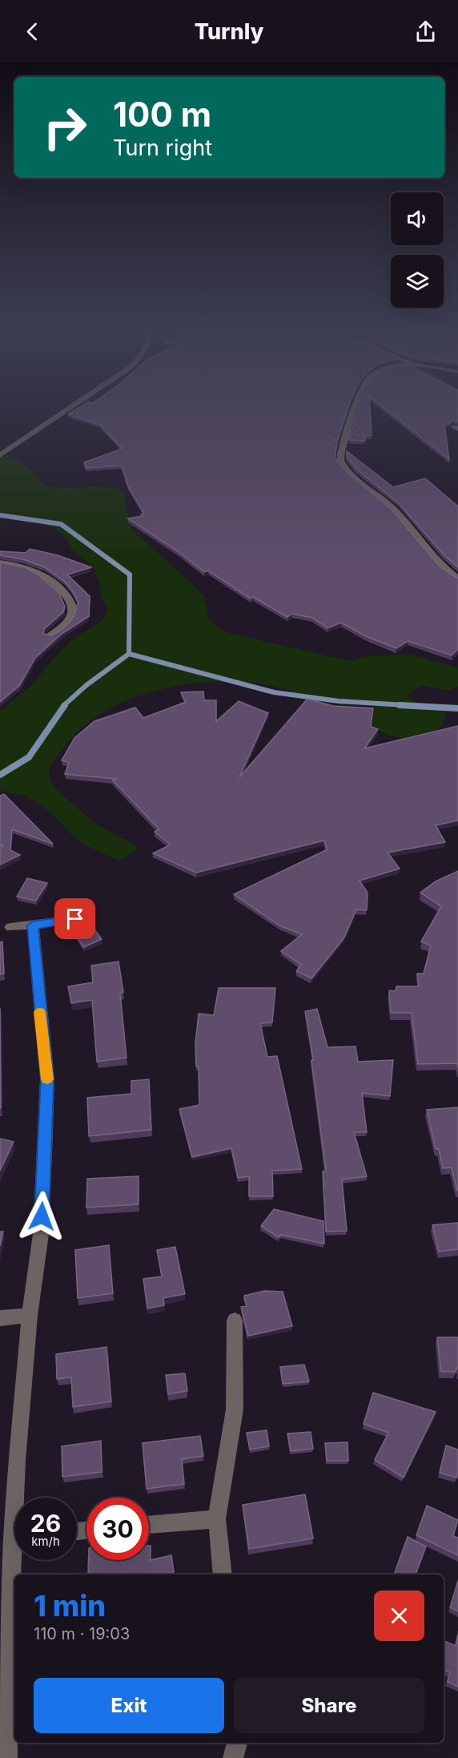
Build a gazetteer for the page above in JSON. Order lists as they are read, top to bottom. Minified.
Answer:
{"page":{"header":"Turnly","turn":["100 m","Turn right"],"speed":"26 km/h","limit":"30","heading":["1 min","110 m · 19:03"],"buttons":["Exit","Share"]}}
